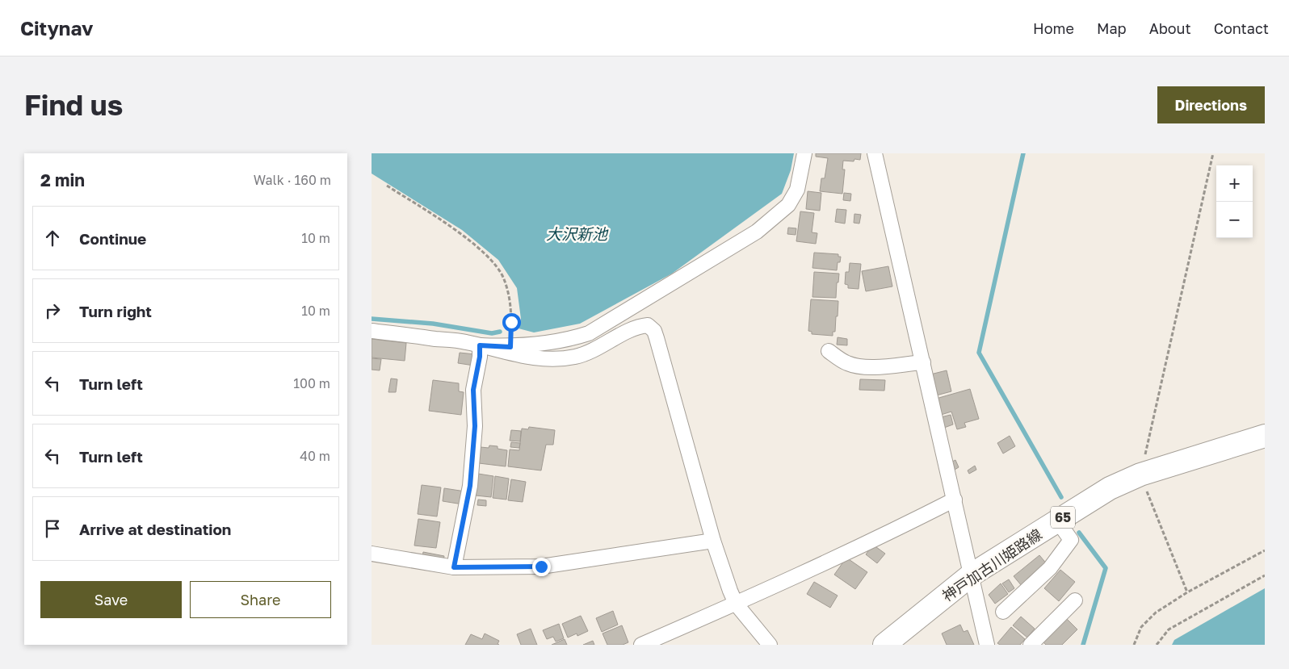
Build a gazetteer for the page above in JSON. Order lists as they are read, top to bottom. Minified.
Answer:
{"streets":{"main road":["65","神戸加古川姫路線"]},"water":["大沢新池"],"page":{"header":"Citynav","nav":["Home","Map","About","Contact"],"buttons":["Directions",["Save","Share"]],"title":"Find us","heading":["2 min","Walk · 160 m"],"map_buttons":["+","−"],"list":[["Continue","10 m"],["Turn right","10 m"],["Turn left","100 m"],["Turn left","40 m"],"Arrive at destination"]}}
